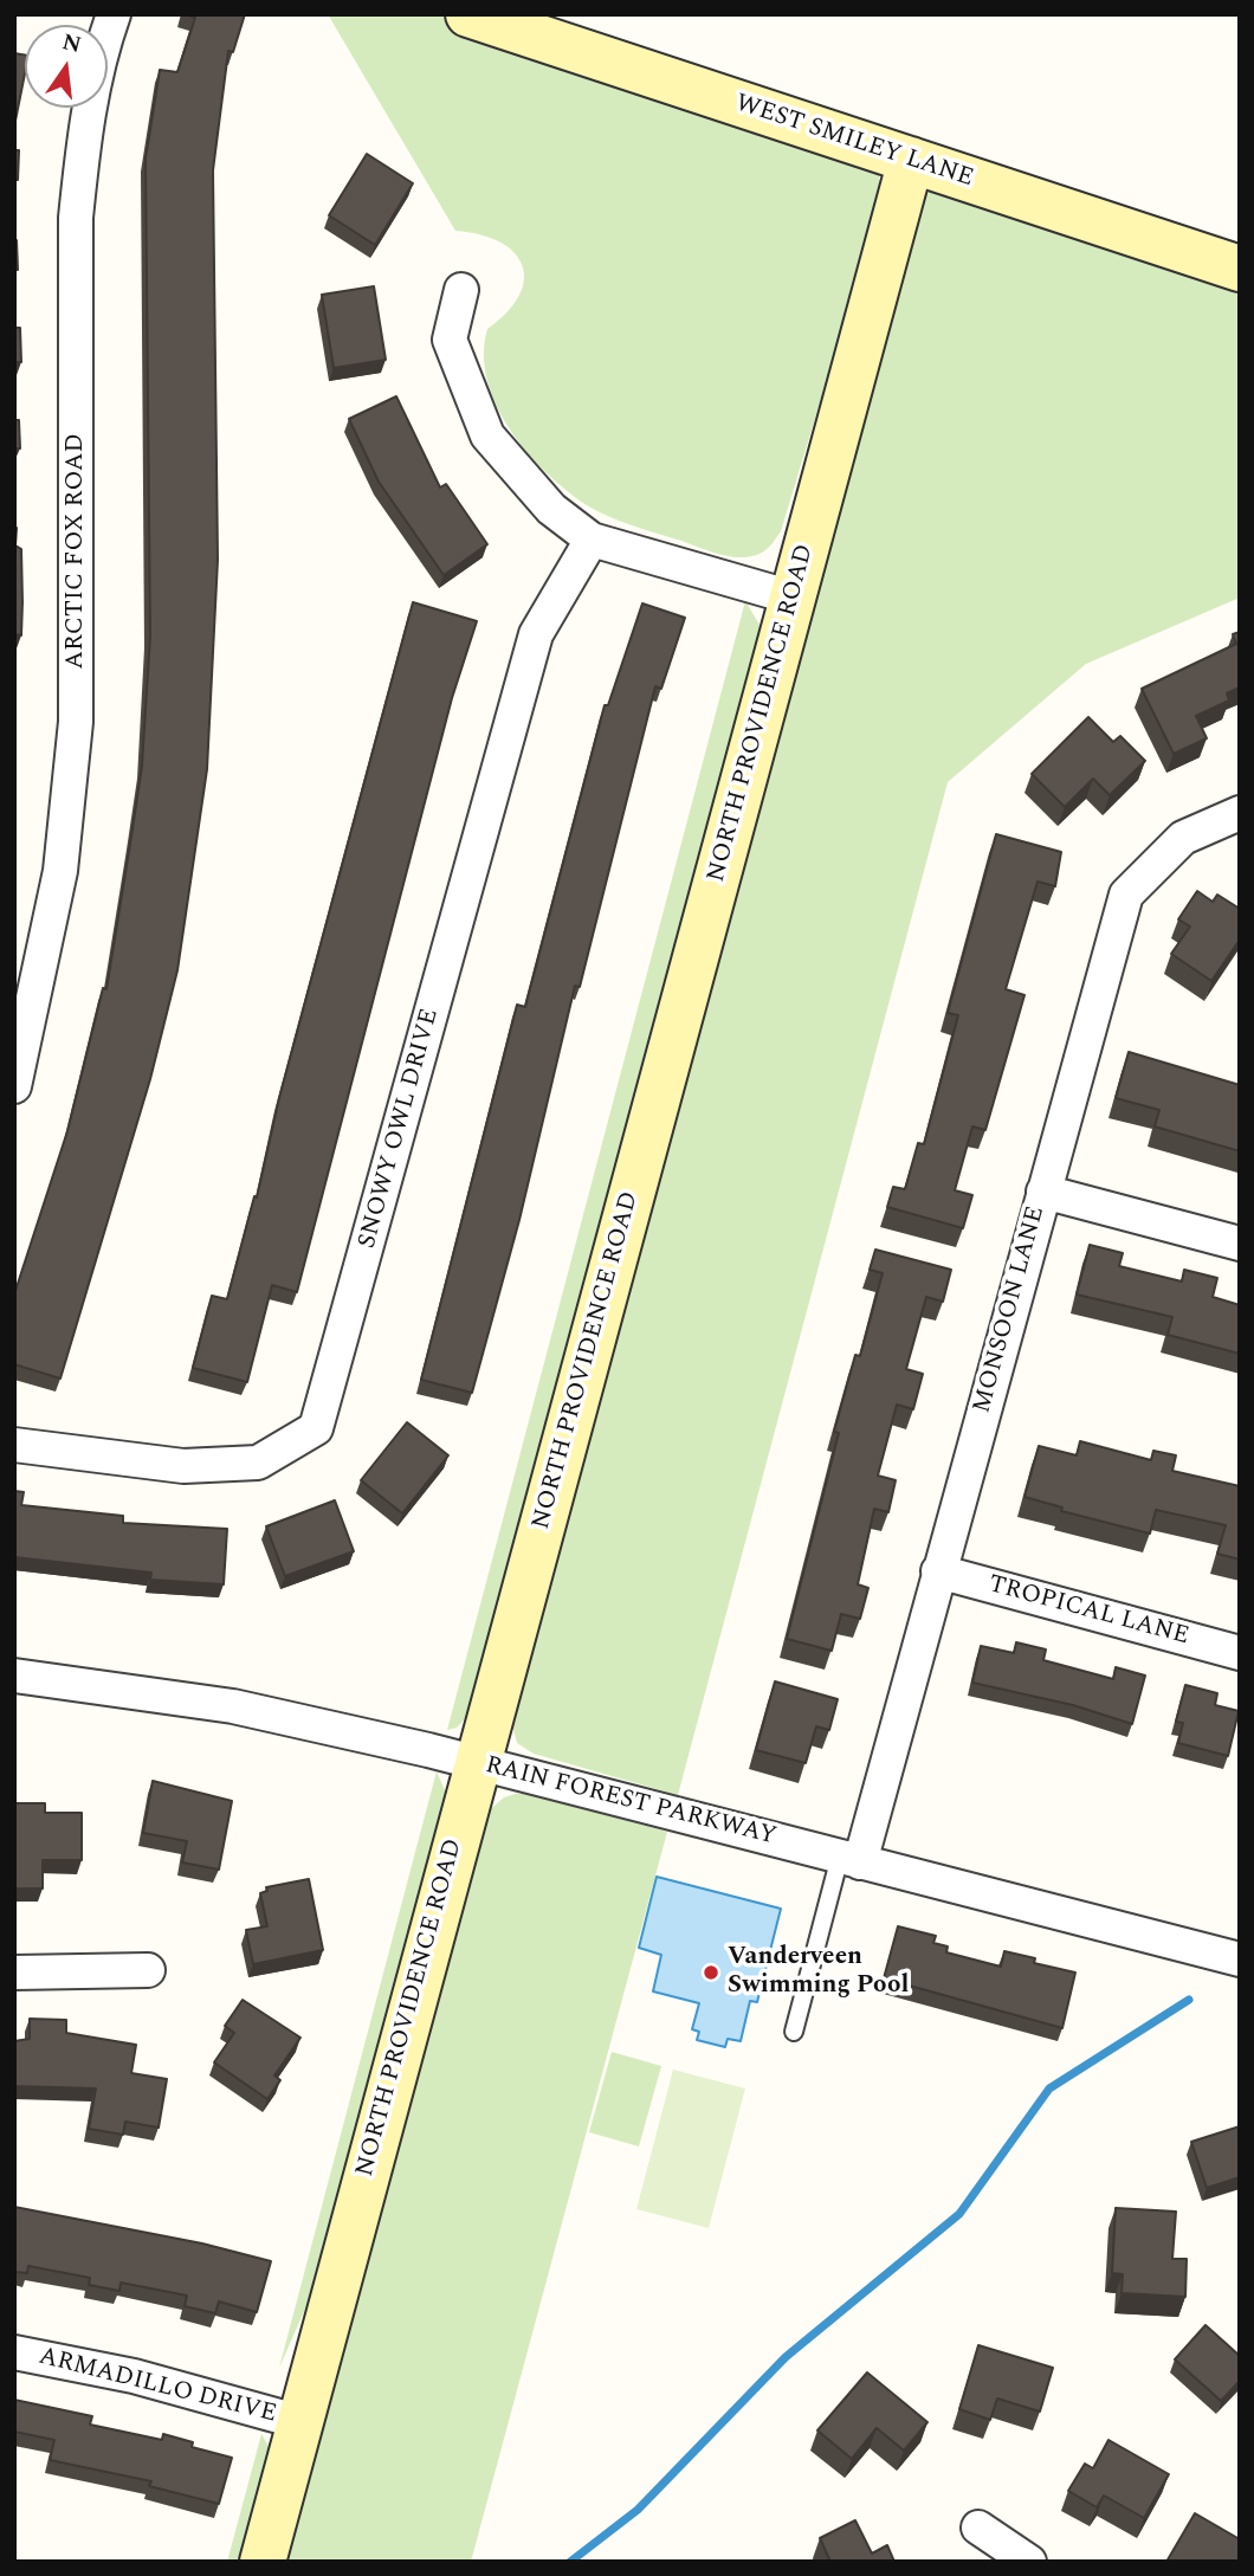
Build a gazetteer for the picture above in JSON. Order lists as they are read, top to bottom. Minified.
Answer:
{"streets":{"street":["WEST SMILEY LANE","ARCTIC FOX ROAD","NORTH PROVIDENCE ROAD","SNOWY OWL DRIVE","MONSOON LANE","TROPICAL LANE","RAIN FOREST PARKWAY","ARMADILLO DRIVE"]},"crossings":[["WEST SMILEY LANE","NORTH PROVIDENCE ROAD"],["NORTH PROVIDENCE ROAD","RAIN FOREST PARKWAY"],["NORTH PROVIDENCE ROAD","ARMADILLO DRIVE"],["MONSOON LANE","TROPICAL LANE"],["MONSOON LANE","RAIN FOREST PARKWAY"]],"places":["Vanderveen Swimming Pool"],"north":"top"}
